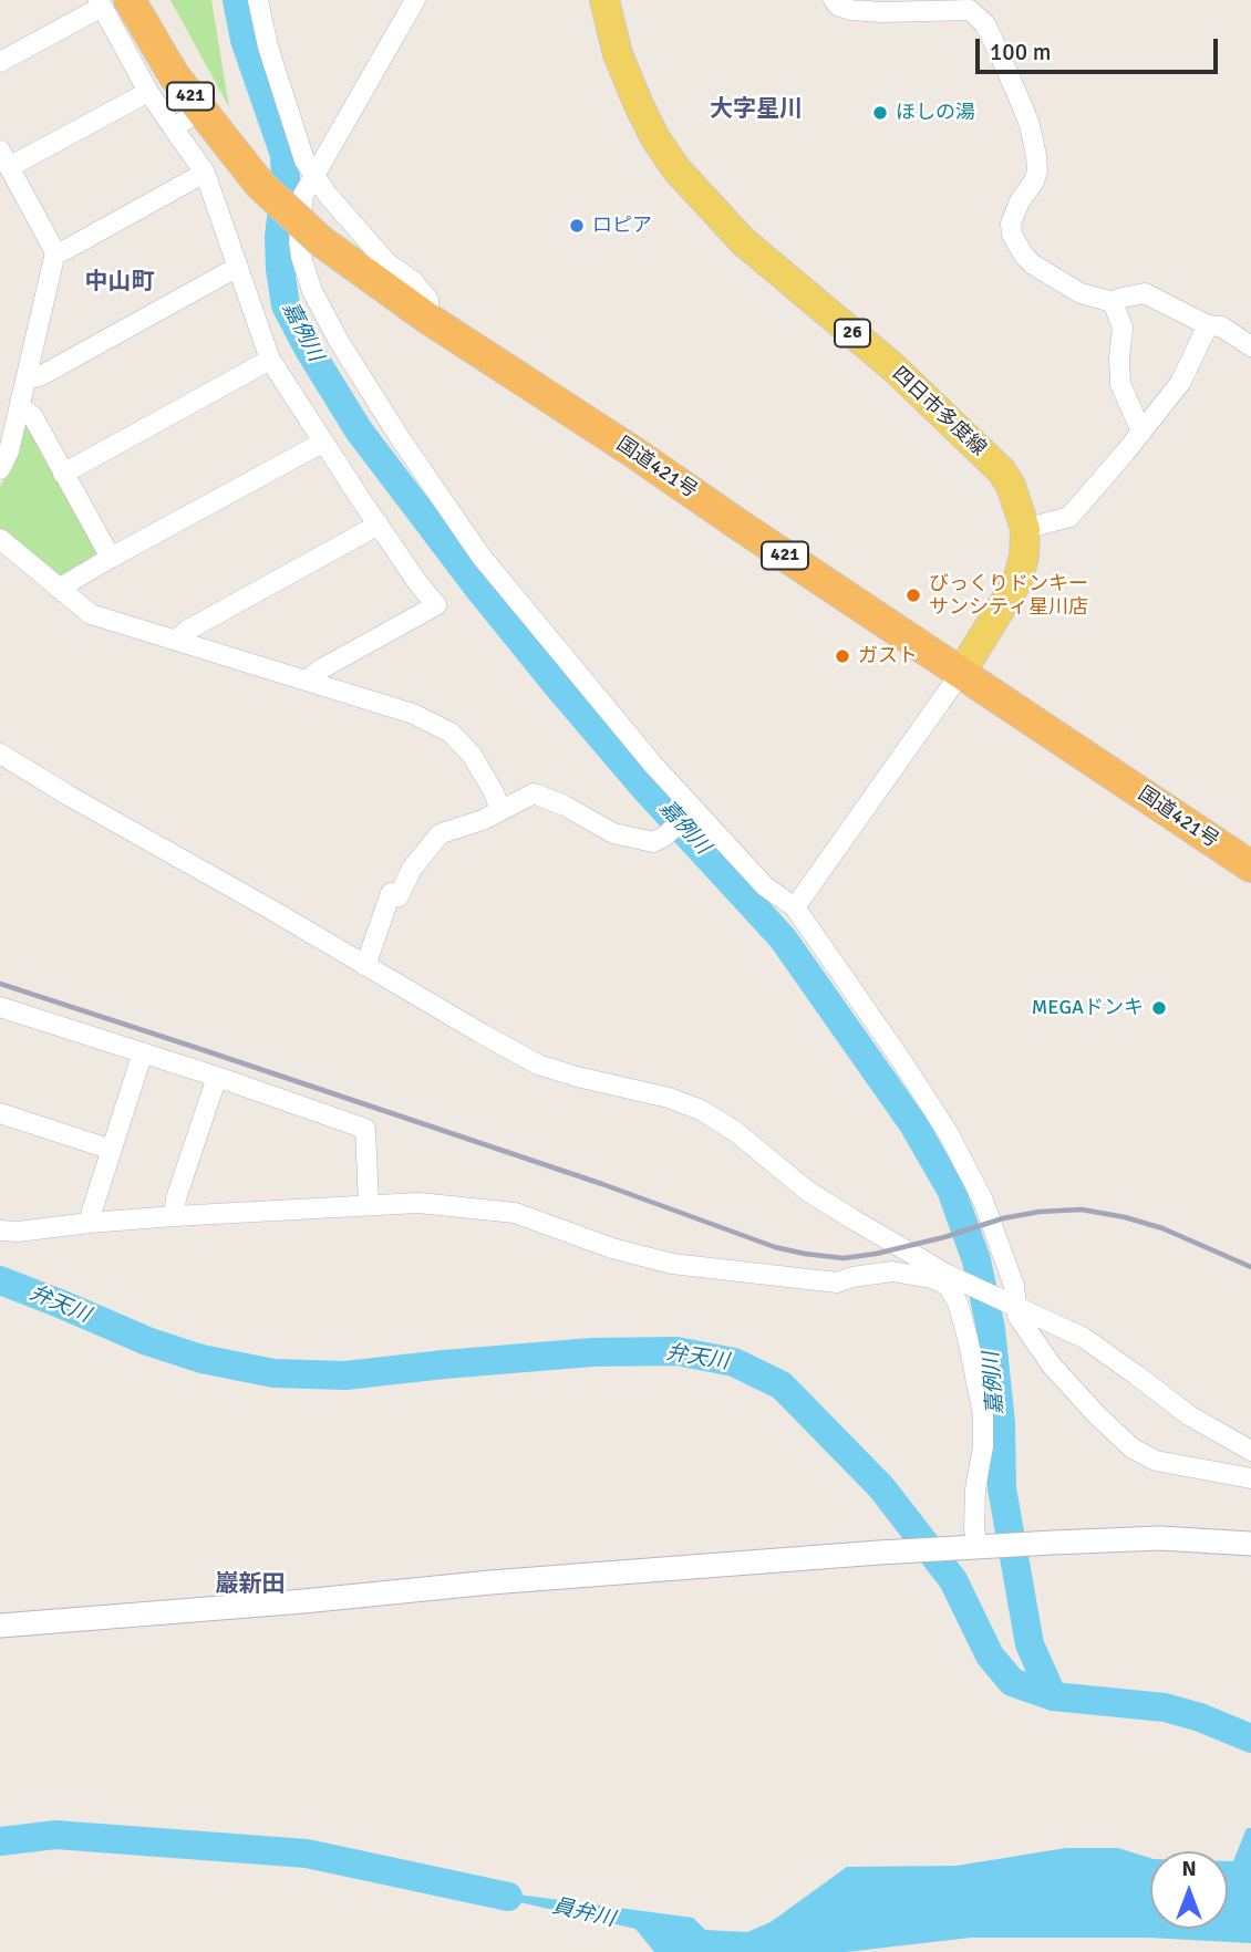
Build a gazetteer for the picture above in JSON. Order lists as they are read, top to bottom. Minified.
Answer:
{"streets":{"highway":["421","国道421号"],"main road":["26","四日市多度線"]},"crossings":[["四日市多度線","国道421号"]],"districts":["大字星川","中山町","巖新田"],"water":["嘉例川","弁天川","員弁川"],"places":["ほしの湯","ロピア","びっくりドンキー サンシティ星川店","ガスト","MEGAドンキ"],"scale_bar":"100 m","north":"top"}
